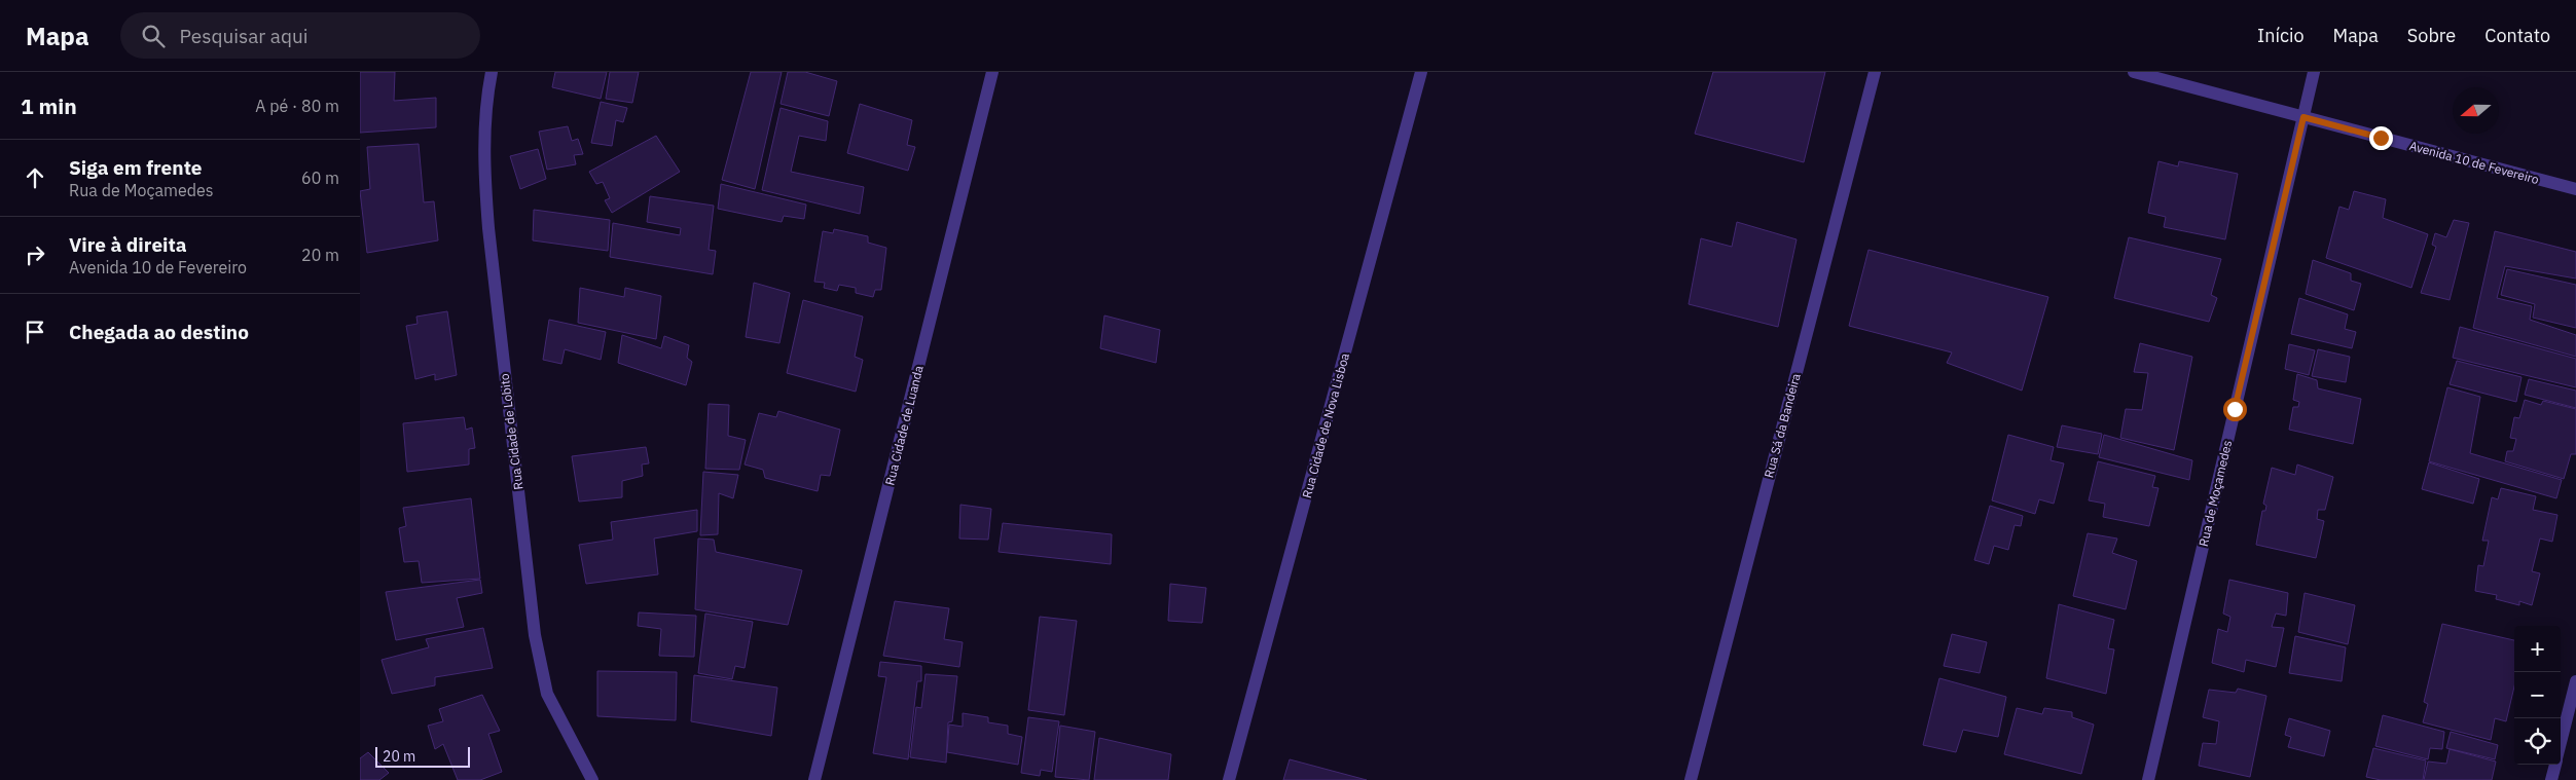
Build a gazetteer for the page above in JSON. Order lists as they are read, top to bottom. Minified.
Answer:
{"streets":{"street":["Avenida 10 de Fevereiro","Rua Cidade de Luanda","Rua Cidade de Nova Lisboa","Rua Sá da Bandeira","Rua Cidade de Lobito","Rua de Moçamedes"]},"crossings":[["Avenida 10 de Fevereiro","Rua de Moçamedes"]],"scale_bar":"20 m","north":"left","page":{"header":"Mapa","search":"Pesquisar aqui","nav":["Início","Mapa","Sobre","Contato"],"heading":["1 min","A pé · 80 m"],"list":[["Siga em frente","Rua de Moçamedes","60 m"],["Vire à direita","Avenida 10 de Fevereiro","20 m"],"Chegada ao destino"],"map_buttons":["+","−"],"scale":"20 m"}}
